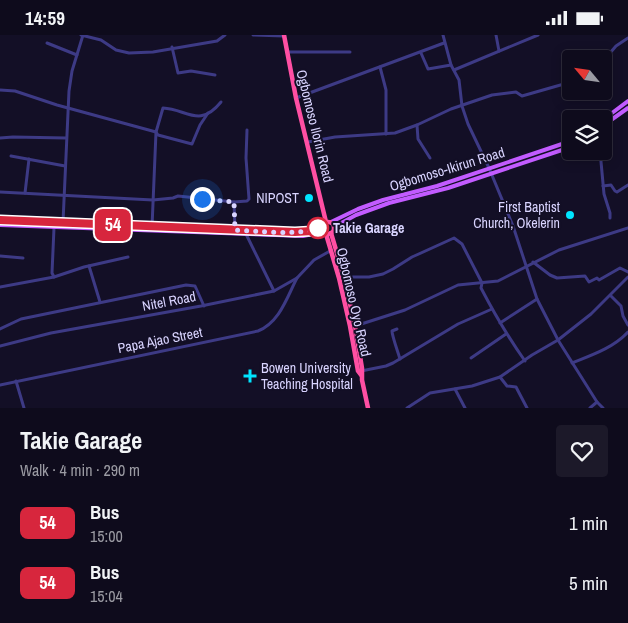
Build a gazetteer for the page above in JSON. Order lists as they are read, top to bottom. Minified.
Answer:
{"streets":{"highway":["Ogbomoso Ilorin Road","Ogbomoso Oyo Road"],"main road":["Ogbomoso-Ikirun Road"],"street":["Nitel Road","Papa Ajao Street"]},"crossings":[["Ogbomoso Ilorin Road","Ogbomoso-Ikirun Road"],["Nitel Road","Ogbomoso Oyo Road"],["Nitel Road","Papa Ajao Street"]],"places":{"other":["NIPOST","First Baptist Church, Okelerin","Takie Garage"],"health":["Bowen University Teaching Hospital"]},"lines":["bus line 54"],"north":"top left","page":{"status":"14:59","on_map":"54","heading":["Takie Garage","Walk · 4 min · 290 m"],"list":[{"mark":"54","name":"Bus","note":"15:00","value":"1 min"},{"mark":"54","name":"Bus","note":"15:04","value":"5 min"}]}}
